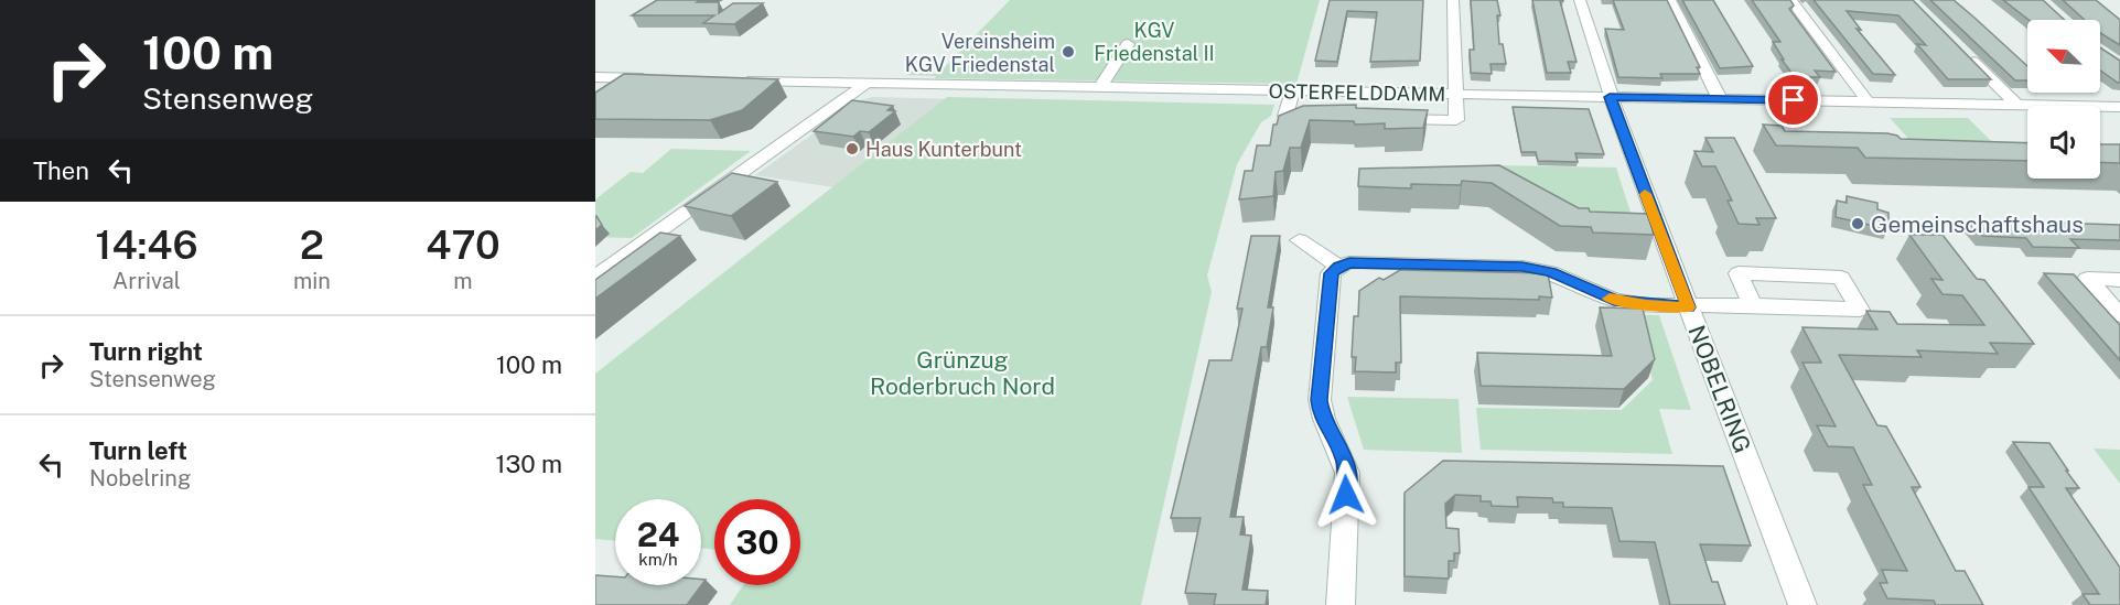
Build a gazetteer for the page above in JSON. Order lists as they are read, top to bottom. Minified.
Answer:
{"streets":{"street":["OSTERFELDDAMM","NOBELRING"]},"crossings":[["OSTERFELDDAMM","NOBELRING"]],"parks":["KGV Friedenstal II","Grünzug Roderbruch Nord"],"places":["Vereinsheim KGV Friedenstal","Haus Kunterbunt","Gemeinschaftshaus"],"north":"top left","page":{"turn":["100 m","Stensenweg"],"then":"Then","eta":["14:46","Arrival","2","min","470","m"],"list":[{"name":"Turn right","note":"Stensenweg","value":"100 m"},{"name":"Turn left","note":"Nobelring","value":"130 m"}],"speed":"24 km/h","limit":"30"}}
